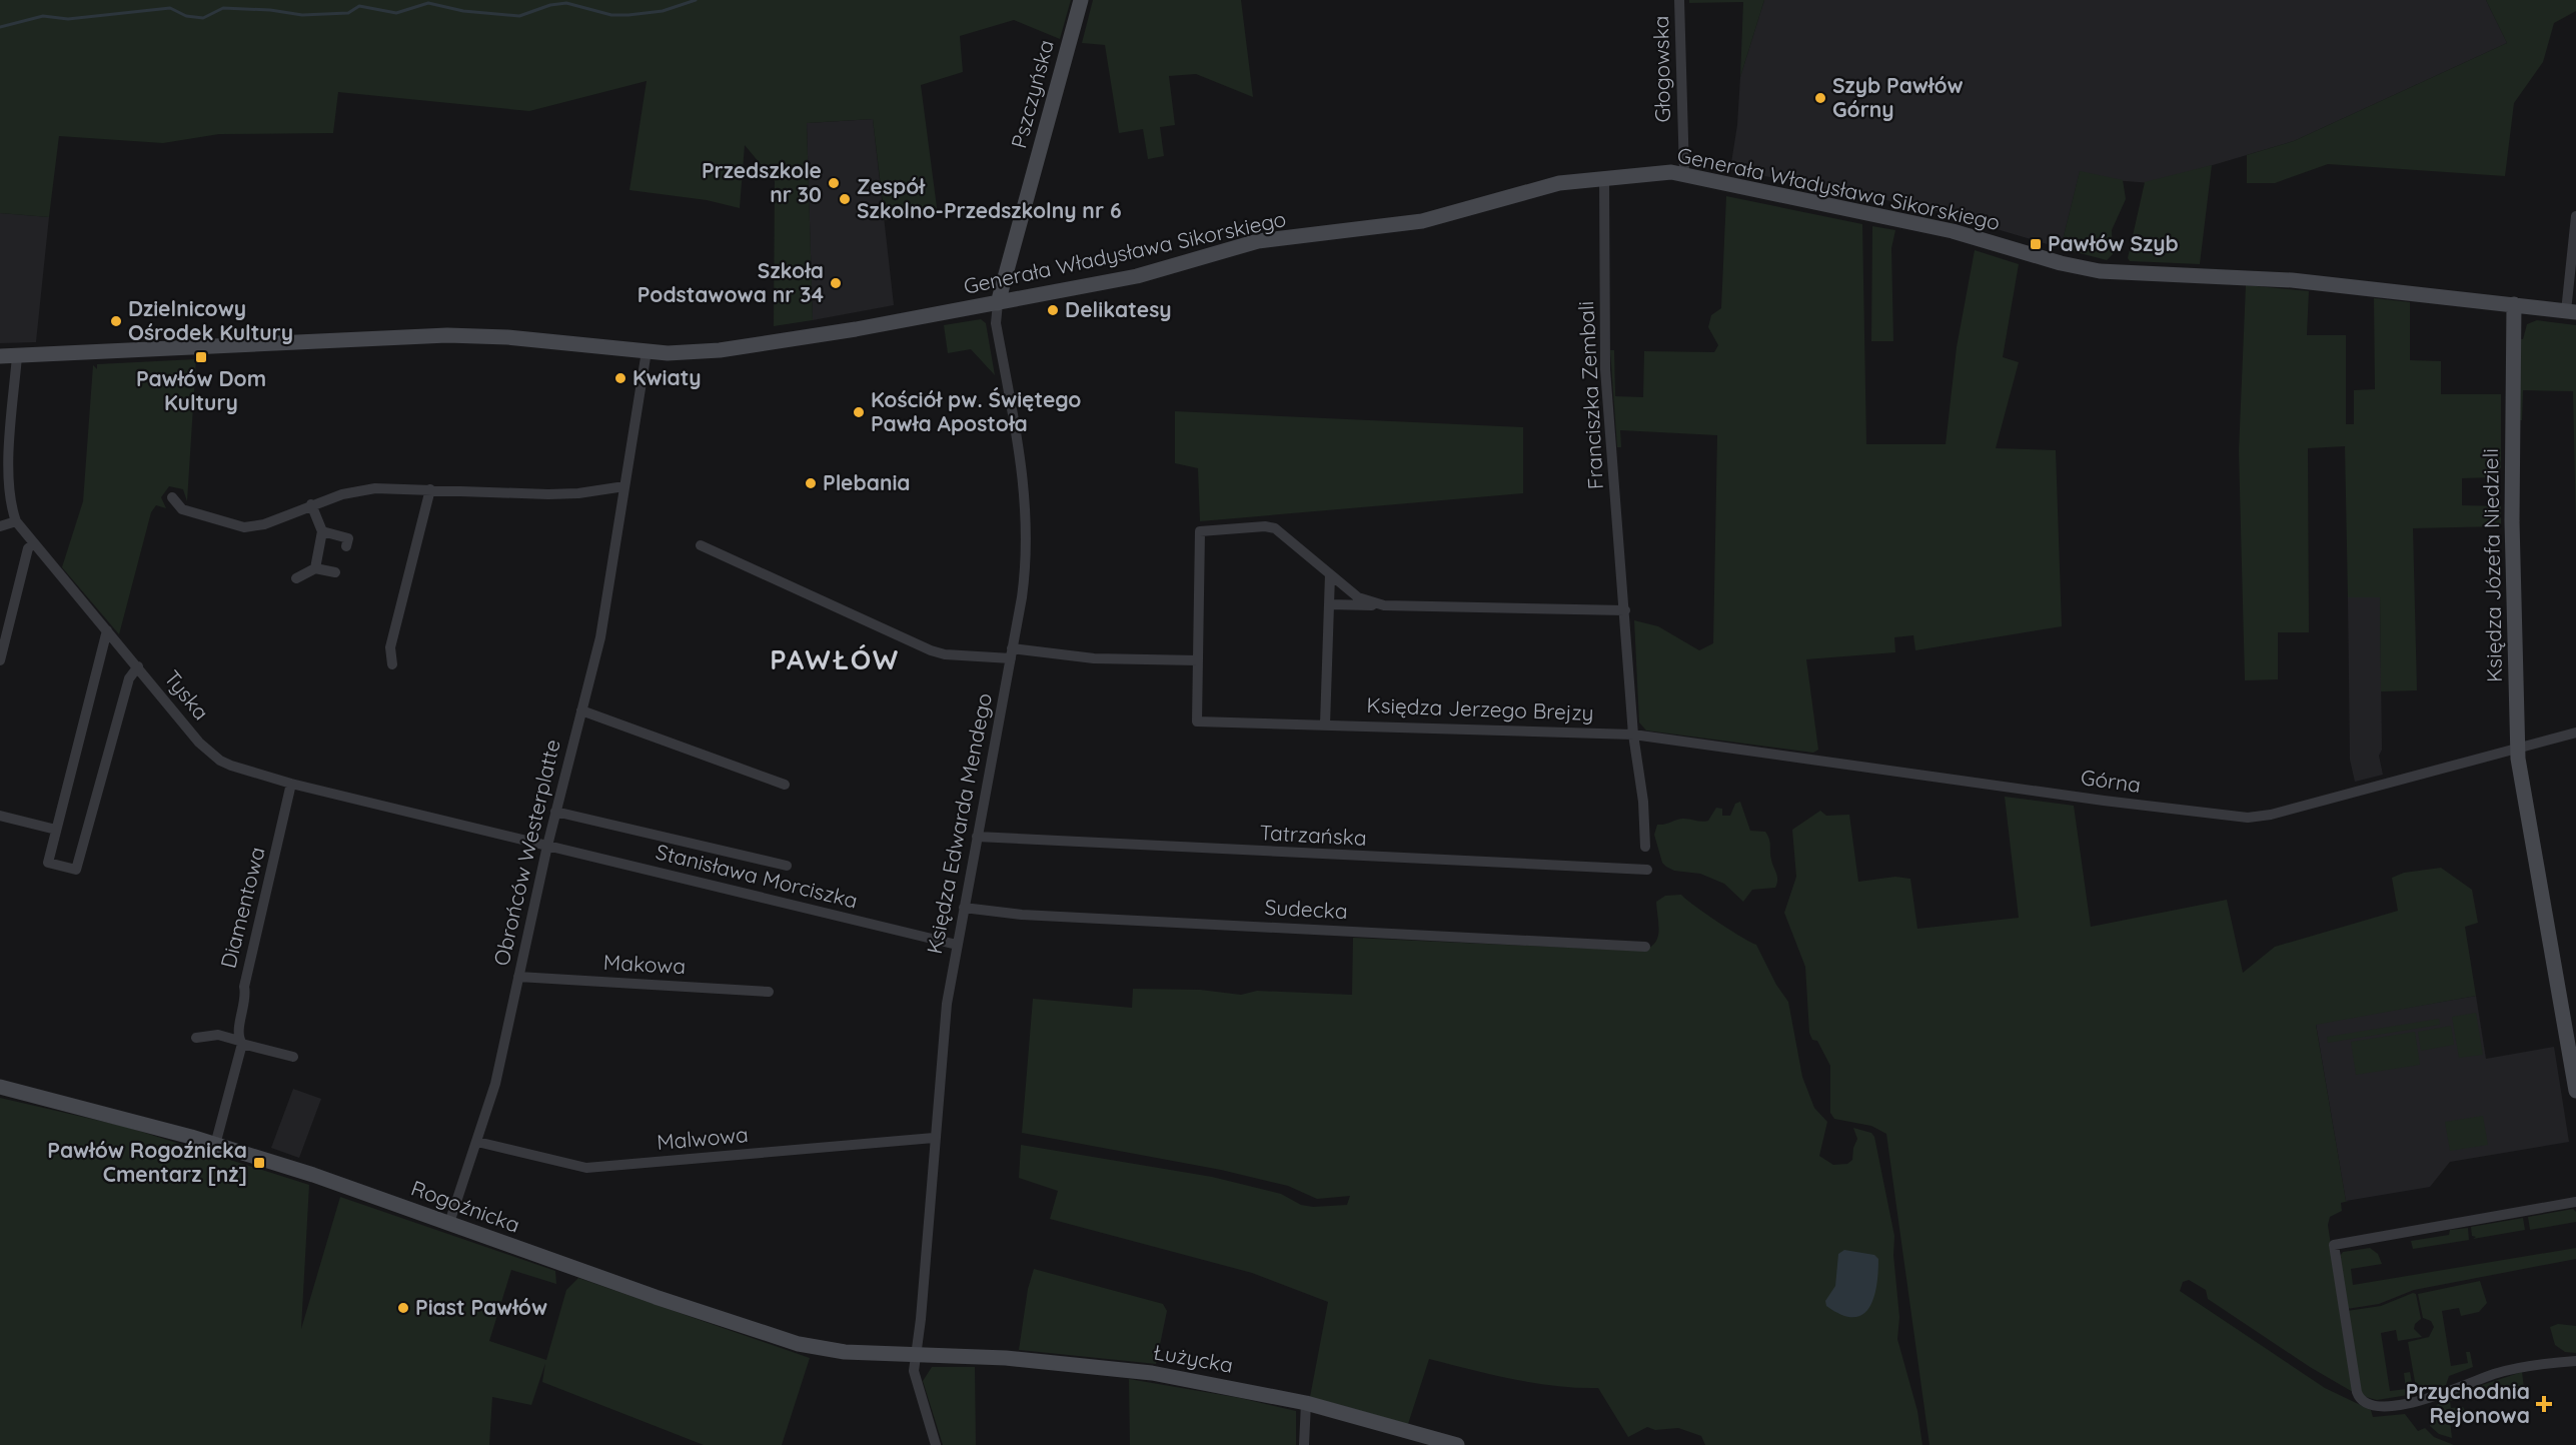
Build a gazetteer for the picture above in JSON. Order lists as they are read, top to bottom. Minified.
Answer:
{"streets":{"street":["Głogowska","Pszczyńska","Generała Władysława Sikorskiego","Franciszka Zembali","Księdza Józefa Niedzieli","Tyska","Księdza Jerzego Brejzy","Górna","Księdza Edwarda Mendego","Tatrzańska","Obrońców Westerplatte","Stanisława Morciszka","Diamentowa","Sudecka","Makowa","Malwowa","Rogoźnicka","Łużycka"]},"crossings":[["Głogowska","Generała Władysława Sikorskiego"],["Pszczyńska","Generała Władysława Sikorskiego"],["Pszczyńska","Księdza Edwarda Mendego"],["Generała Władysława Sikorskiego","Franciszka Zembali"],["Generała Władysława Sikorskiego","Księdza Józefa Niedzieli"],["Generała Władysława Sikorskiego","Tyska"],["Generała Władysława Sikorskiego","Księdza Edwarda Mendego"],["Generała Władysława Sikorskiego","Obrońców Westerplatte"],["Franciszka Zembali","Księdza Jerzego Brejzy"],["Franciszka Zembali","Górna"],["Księdza Józefa Niedzieli","Górna"],["Tyska","Obrońców Westerplatte"],["Tyska","Stanisława Morciszka"],["Tyska","Diamentowa"],["Księdza Jerzego Brejzy","Górna"],["Księdza Edwarda Mendego","Tatrzańska"],["Księdza Edwarda Mendego","Stanisława Morciszka"],["Księdza Edwarda Mendego","Sudecka"],["Księdza Edwarda Mendego","Malwowa"],["Księdza Edwarda Mendego","Rogoźnicka"],["Księdza Edwarda Mendego","Łużycka"],["Obrońców Westerplatte","Stanisława Morciszka"],["Obrońców Westerplatte","Makowa"],["Obrońców Westerplatte","Malwowa"],["Obrońców Westerplatte","Rogoźnicka"],["Diamentowa","Rogoźnicka"],["Rogoźnicka","Łużycka"]],"districts":["PAWŁÓW"],"places":{"other":["Szyb Pawłów Górny","Przedszkole nr 30","Zespół Szkolno-Przedszkolny nr 6","Szkoła Podstawowa nr 34","Delikatesy","Dzielnicowy Ośrodek Kultury","Kwiaty","Kościół pw. Świętego Pawła Apostoła","Plebania","Piast Pawłów"],"transit":["Pawłów Szyb","Pawłów Dom Kultury","Pawłów Rogoźnicka Cmentarz [nż]"],"health":["Przychodnia Rejonowa"]}}
